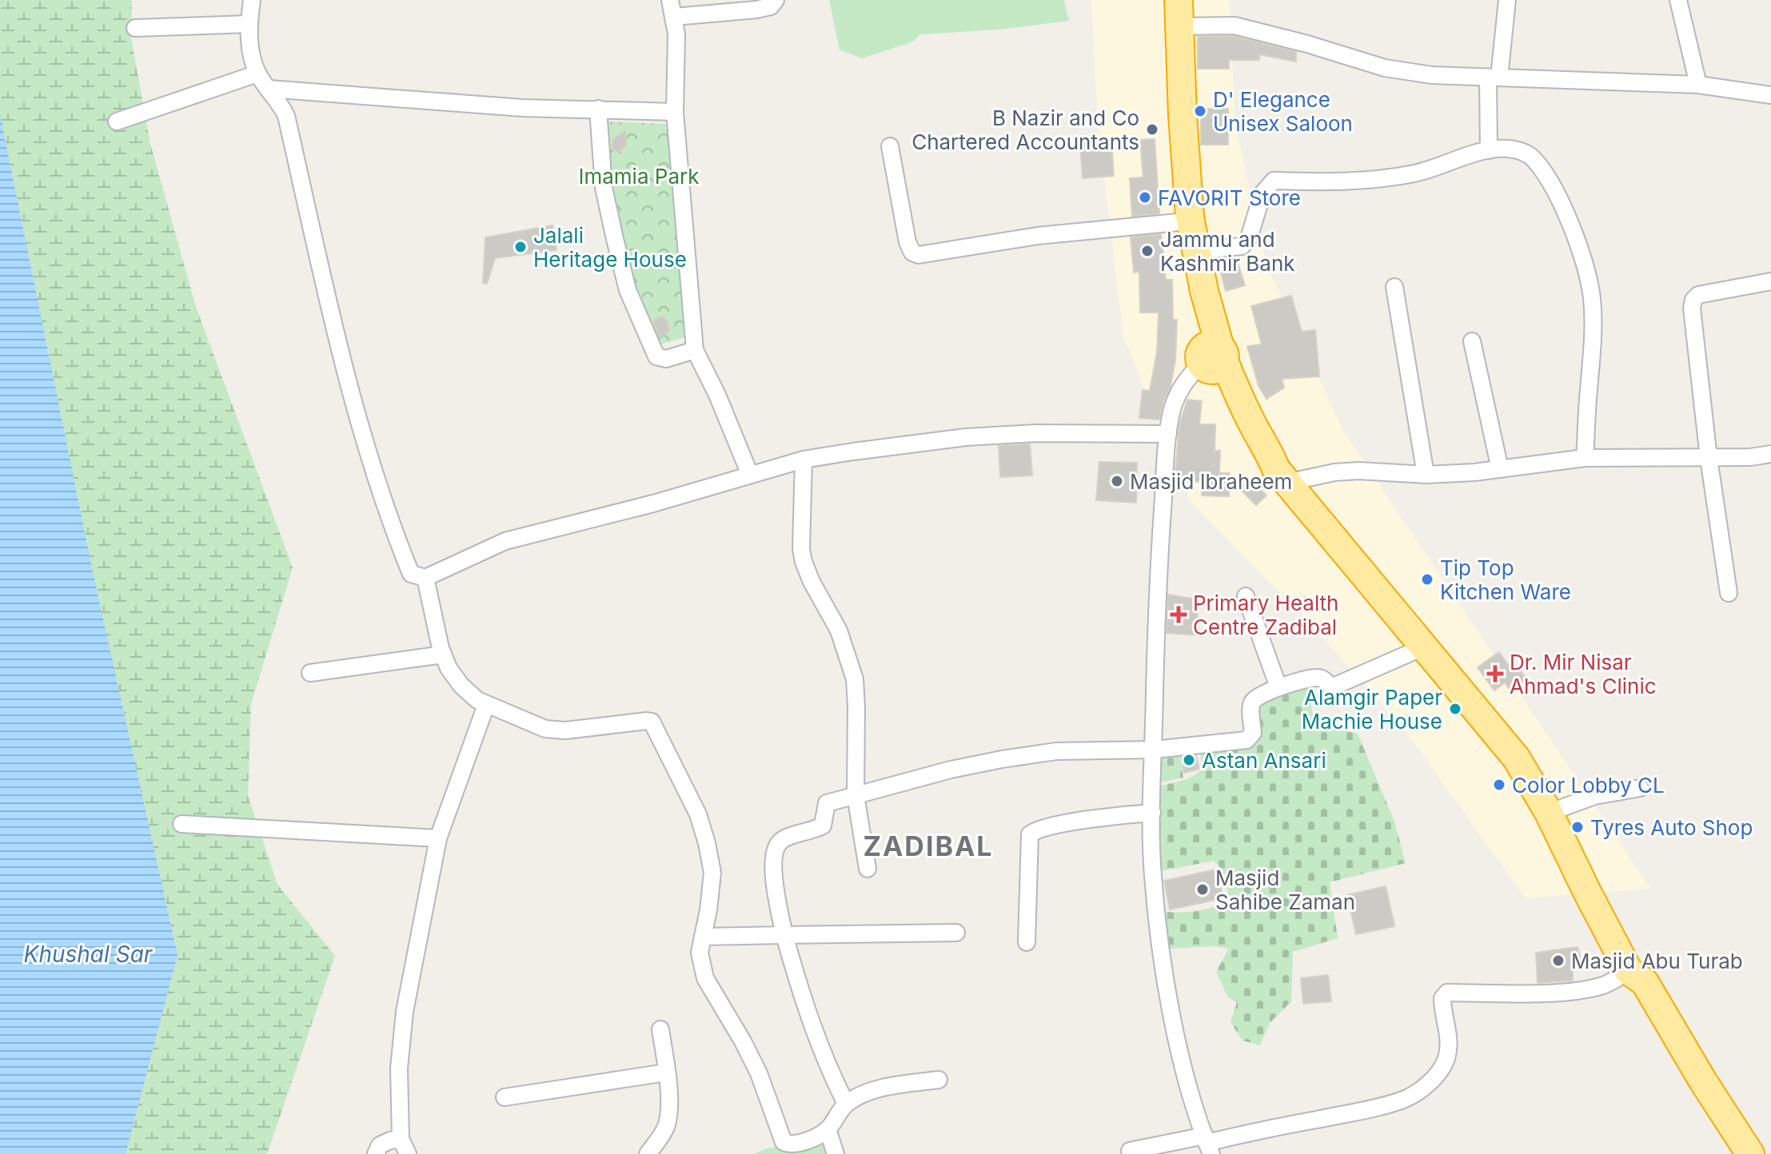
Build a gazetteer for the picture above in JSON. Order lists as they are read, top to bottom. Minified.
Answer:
{"districts":["ZADIBAL"],"water":["Khushal Sar"],"parks":["Imamia Park"],"places":{"other":["D' Elegance Unisex Saloon","B Nazir and Co Chartered Accountants","FAVORIT Store","Jalali Heritage House","Jammu and Kashmir Bank","Masjid Ibraheem","Tip Top Kitchen Ware","Alamgir Paper Machie House","Astan Ansari","Color Lobby CL","Tyres Auto Shop","Masjid Sahibe Zaman","Masjid Abu Turab"],"health":["Primary Health Centre Zadibal","Dr. Mir Nisar Ahmad's Clinic"]}}
